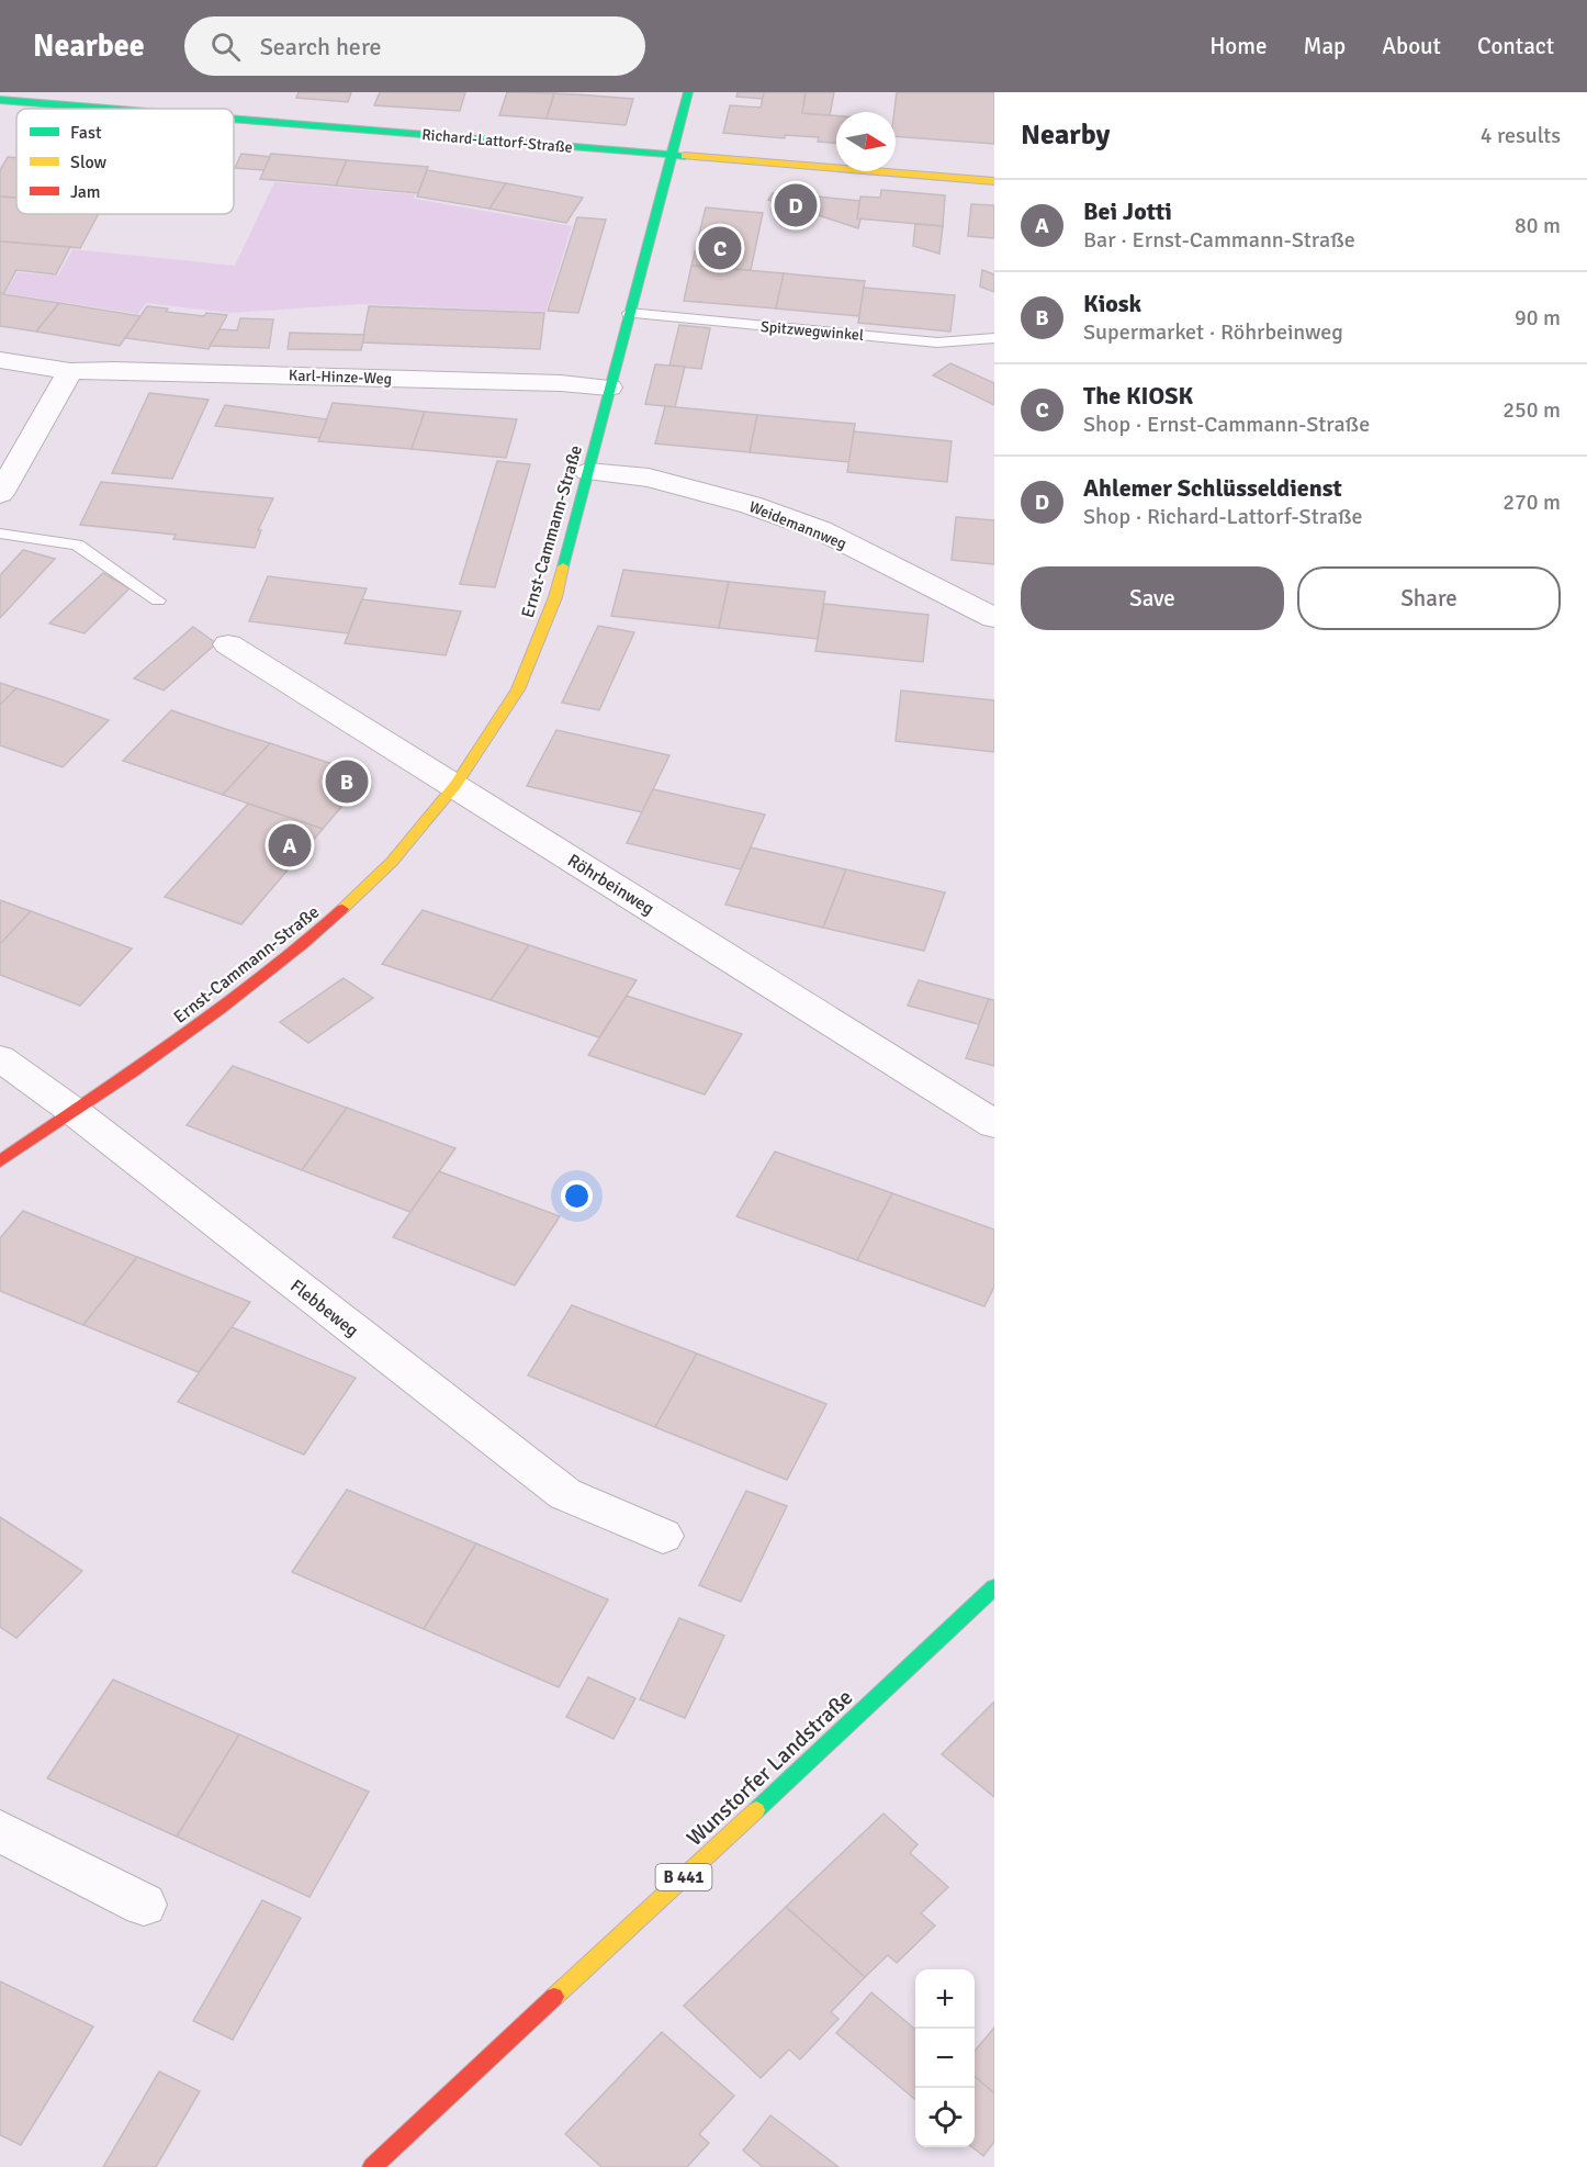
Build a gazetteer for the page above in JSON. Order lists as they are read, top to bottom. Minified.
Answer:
{"streets":{"street":["Richard-Lattorf-Straße","Karl-Hinze-Weg","Weidemannweg","Ernst-Cammann-Straße","Röhrbeinweg","Flebbeweg","Wunstorfer Landstraße","B 441"],"lane":["Spitzwegwinkel"]},"crossings":[["Richard-Lattorf-Straße","Ernst-Cammann-Straße"],["Spitzwegwinkel","Ernst-Cammann-Straße"],["Karl-Hinze-Weg","Ernst-Cammann-Straße"],["Weidemannweg","Ernst-Cammann-Straße"],["Ernst-Cammann-Straße","Röhrbeinweg"],["Ernst-Cammann-Straße","Flebbeweg"]],"legend":["Fast","Slow","Jam"],"north":"right","page":{"header":"Nearbee","search":"Search here","nav":["Home","Map","About","Contact"],"heading":["Nearby","4 results"],"list":[{"mark":"A","name":"Bei Jotti","note":"Bar · Ernst-Cammann-Straße","value":"80 m"},{"mark":"B","name":"Kiosk","note":"Supermarket · Röhrbeinweg","value":"90 m"},{"mark":"C","name":"The KIOSK","note":"Shop · Ernst-Cammann-Straße","value":"250 m"},{"mark":"D","name":"Ahlemer Schlüsseldienst","note":"Shop · Richard-Lattorf-Straße","value":"270 m"}],"pins":["D","C","B","A"],"buttons":["Save","Share"],"map_buttons":["+","−"]}}
